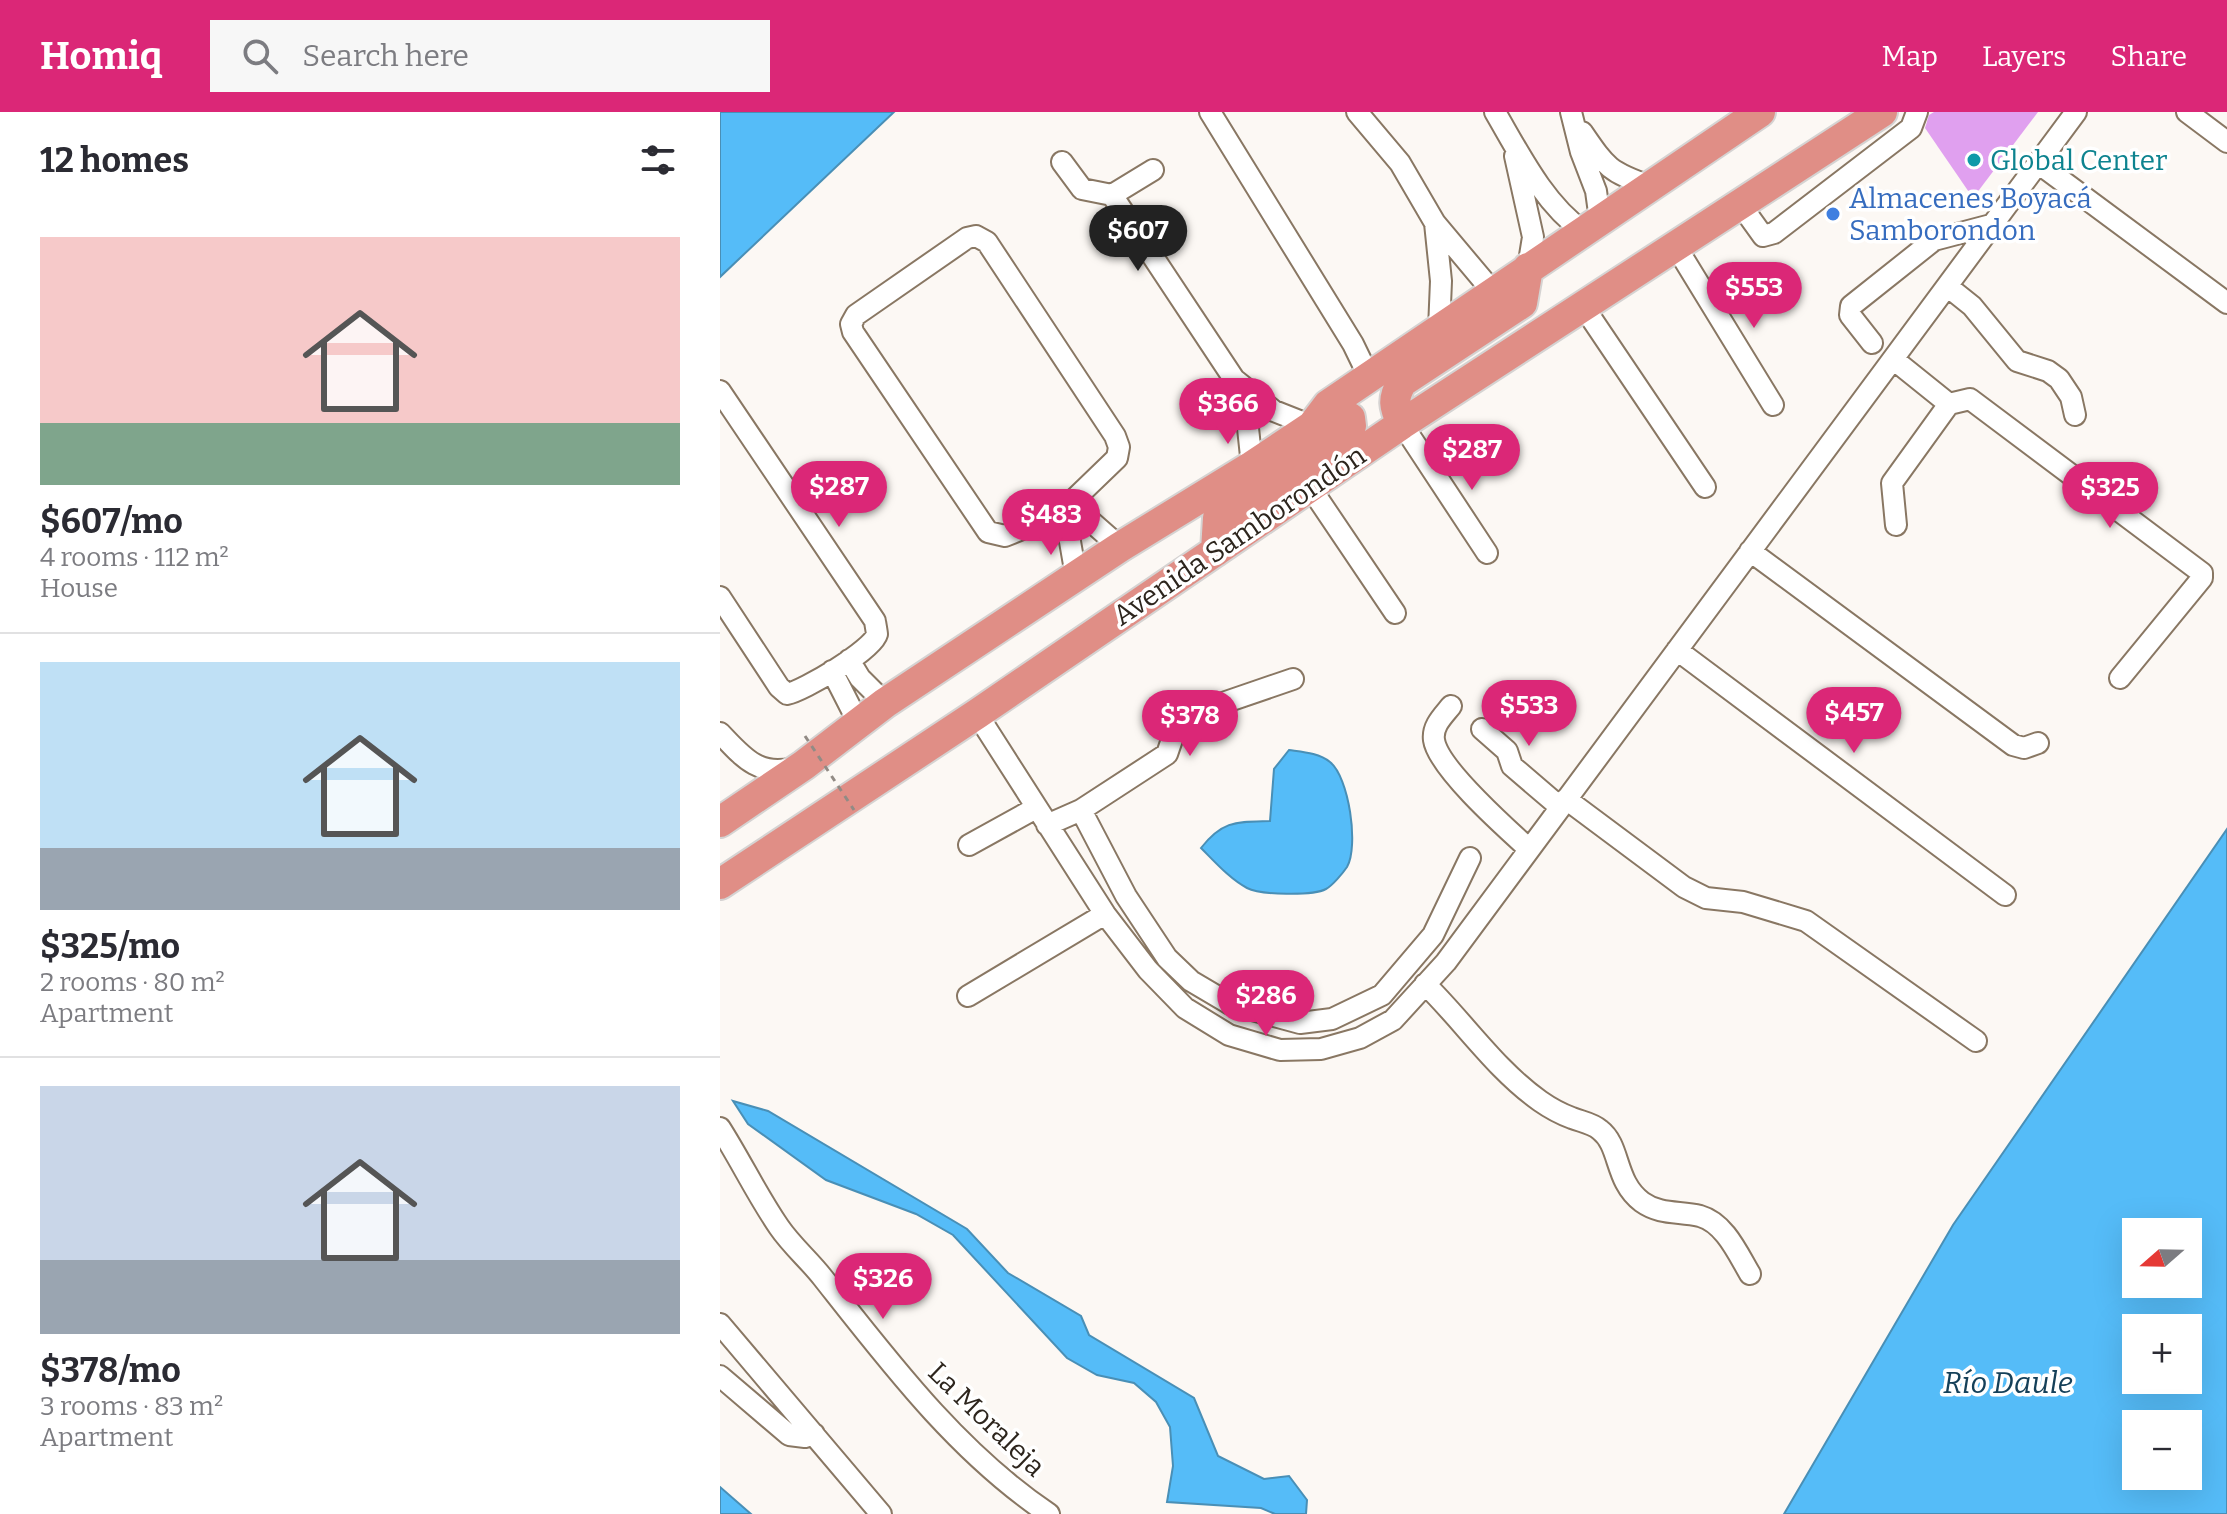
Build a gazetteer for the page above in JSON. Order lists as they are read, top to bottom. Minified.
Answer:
{"streets":{"highway":["Avenida Samborondón"],"street":["La Moraleja"]},"water":["Río Daule"],"places":["Global Center","Almacenes Boyacá Samborondon"],"north":"left","page":{"header":"Homiq","search":"Search here","nav":["Map","Layers","Share"],"heading":"12 homes","price":["$607","$553","$366","$287","$287","$325","$483","$533","$457","$378","$286","$326"],"list":[{"name":"$607/mo","note":"4 rooms · 112 m² · House"},{"name":"$325/mo","note":"2 rooms · 80 m² · Apartment"},{"name":"$378/mo","note":"3 rooms · 83 m² · Apartment"}],"map_buttons":["+","−"]}}
